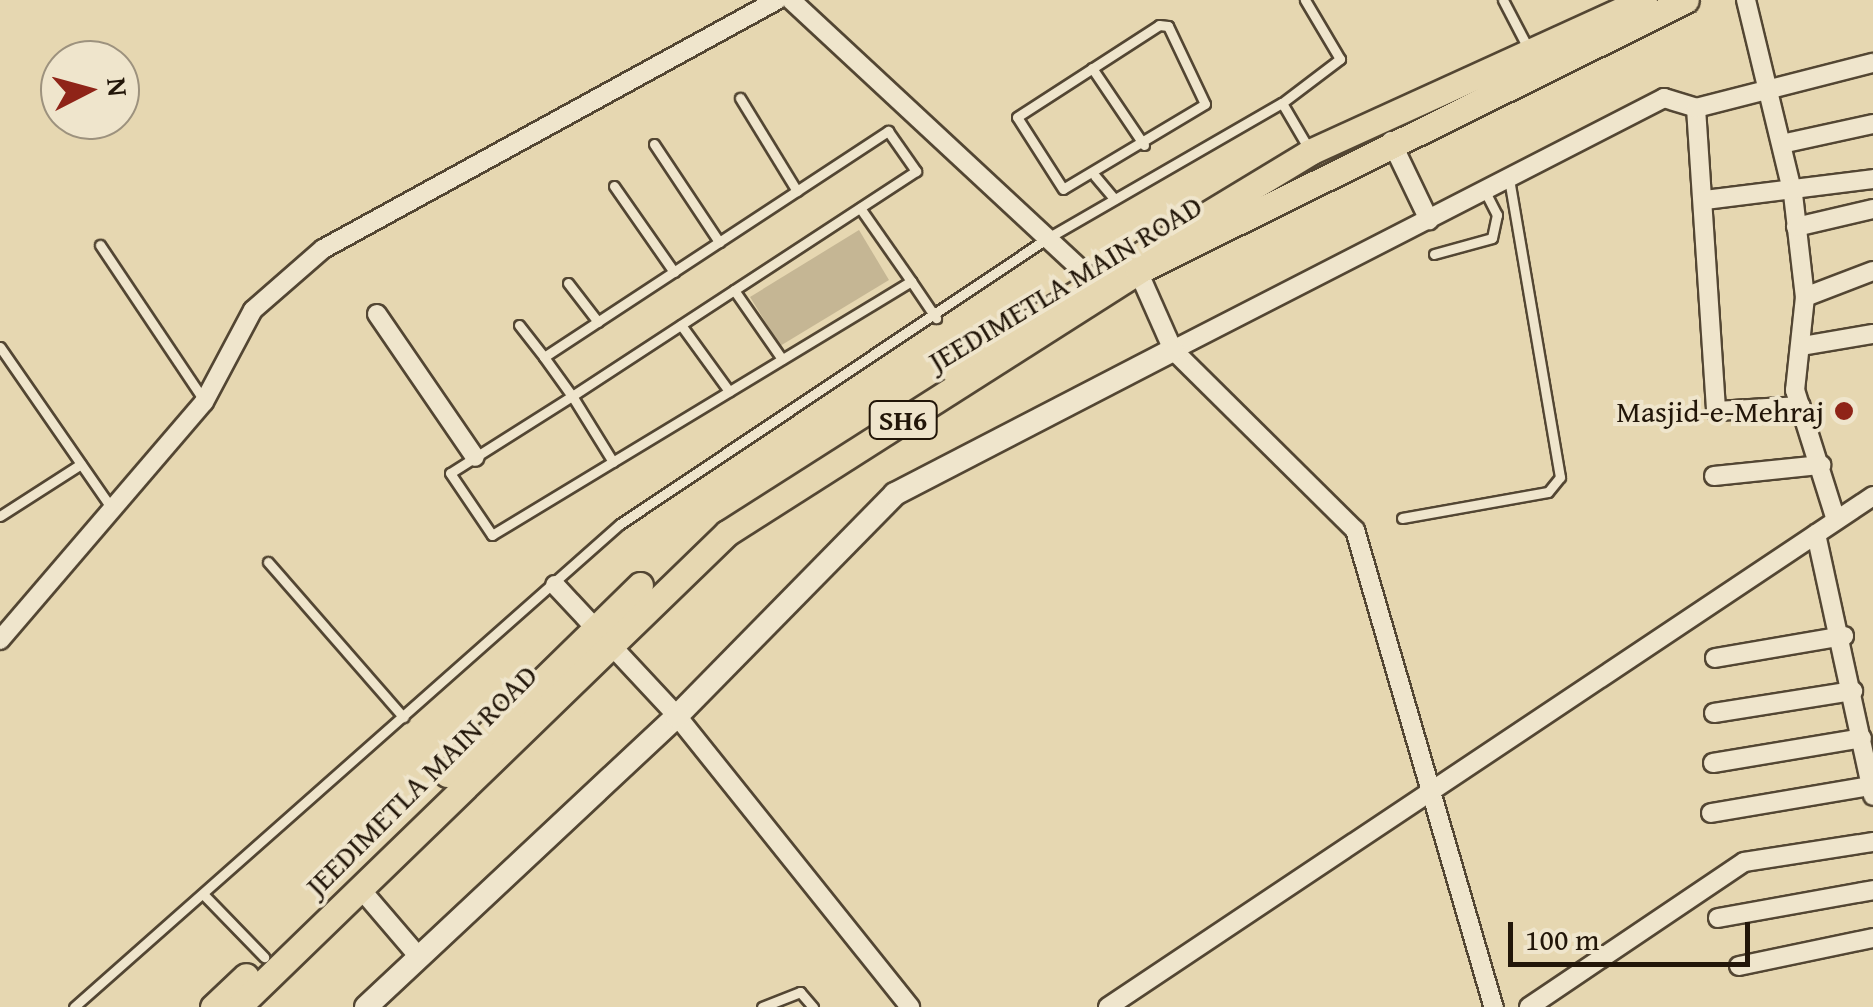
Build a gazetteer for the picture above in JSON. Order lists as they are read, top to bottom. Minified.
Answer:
{"streets":{"main road":["JEEDIMETLA MAIN ROAD","SH6"]},"places":["Masjid-e-Mehraj"],"scale_bar":"100 m","north":"right"}
